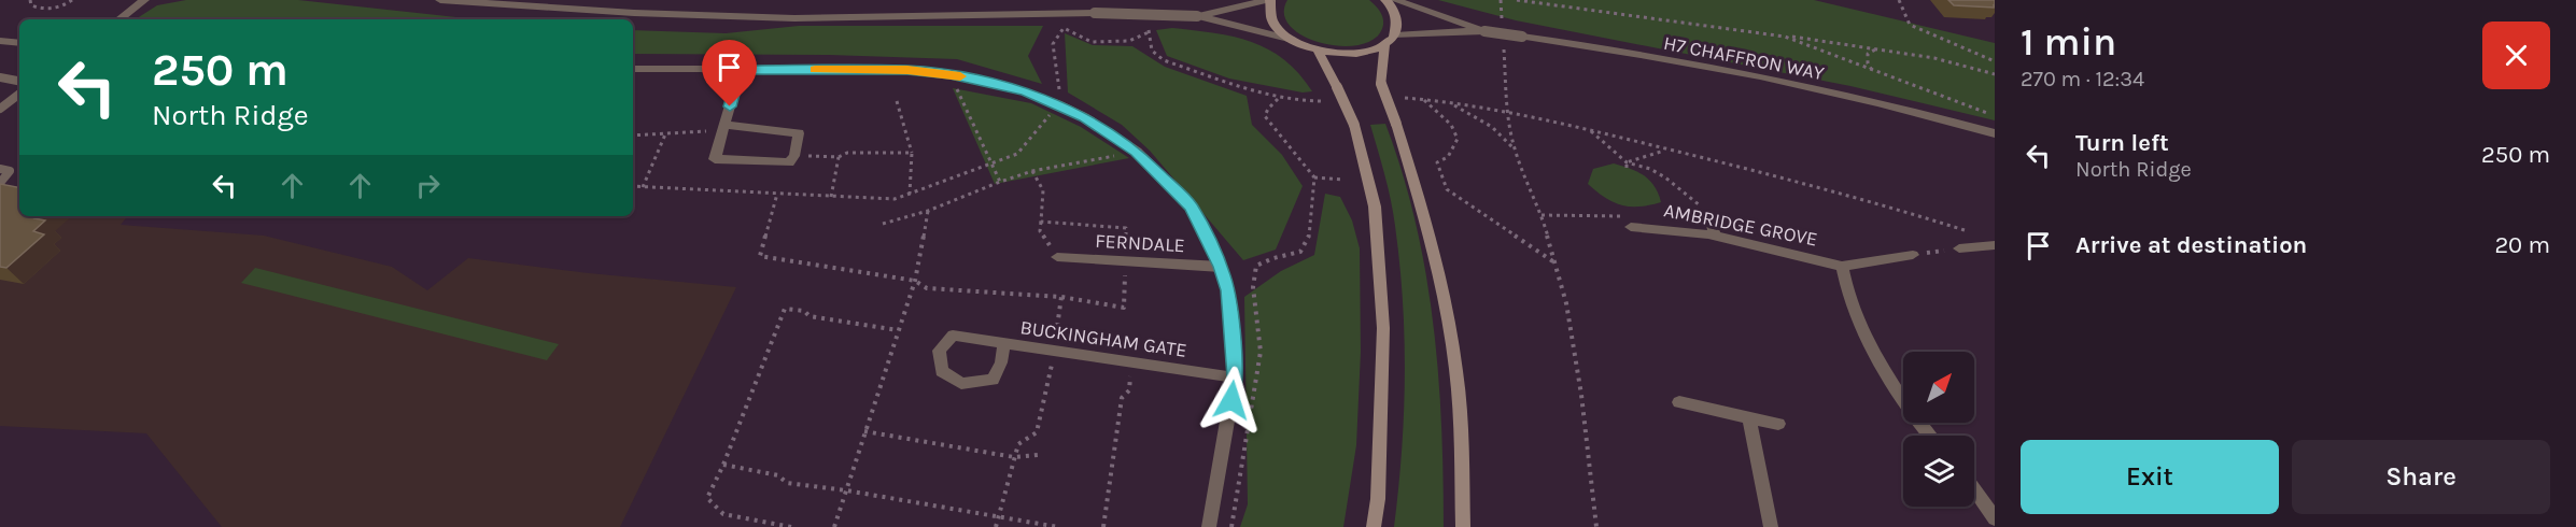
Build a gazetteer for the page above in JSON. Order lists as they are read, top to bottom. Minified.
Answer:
{"streets":{"street":["H7 CHAFFRON WAY","AMBRIDGE GROVE","FERNDALE","BUCKINGHAM GATE"]},"north":"top right","page":{"heading":["1 min","270 m · 12:34"],"turn":["250 m","North Ridge"],"list":[{"name":"Turn left","note":"North Ridge","value":"250 m"},{"name":"Arrive at destination","value":"20 m"}],"buttons":["Exit","Share"]}}
